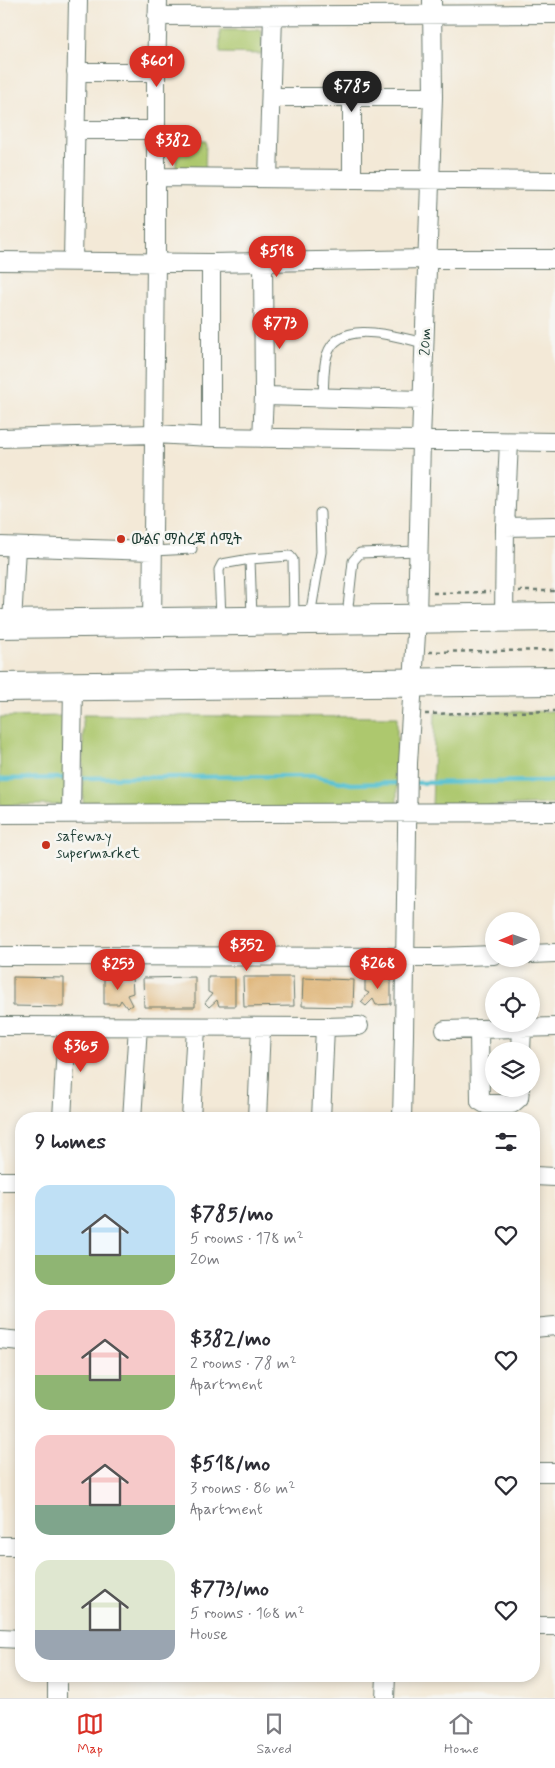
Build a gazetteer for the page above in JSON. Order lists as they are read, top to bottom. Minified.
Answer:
{"streets":{"street":["20m"]},"places":["ውልና ማስረጃ ሰሚት","safeway supermarket"],"north":"left","page":{"price":["$601","$785","$382","$518","$773","$352","$268","$253","$365"],"heading":"9 homes","list":[{"name":"$785/mo","note":"5 rooms · 178 m² · 20m"},{"name":"$382/mo","note":"2 rooms · 78 m² · Apartment"},{"name":"$518/mo","note":"3 rooms · 86 m² · Apartment"},{"name":"$773/mo","note":"5 rooms · 168 m² · House"}],"tabs":["Map","Saved","Home"]}}
